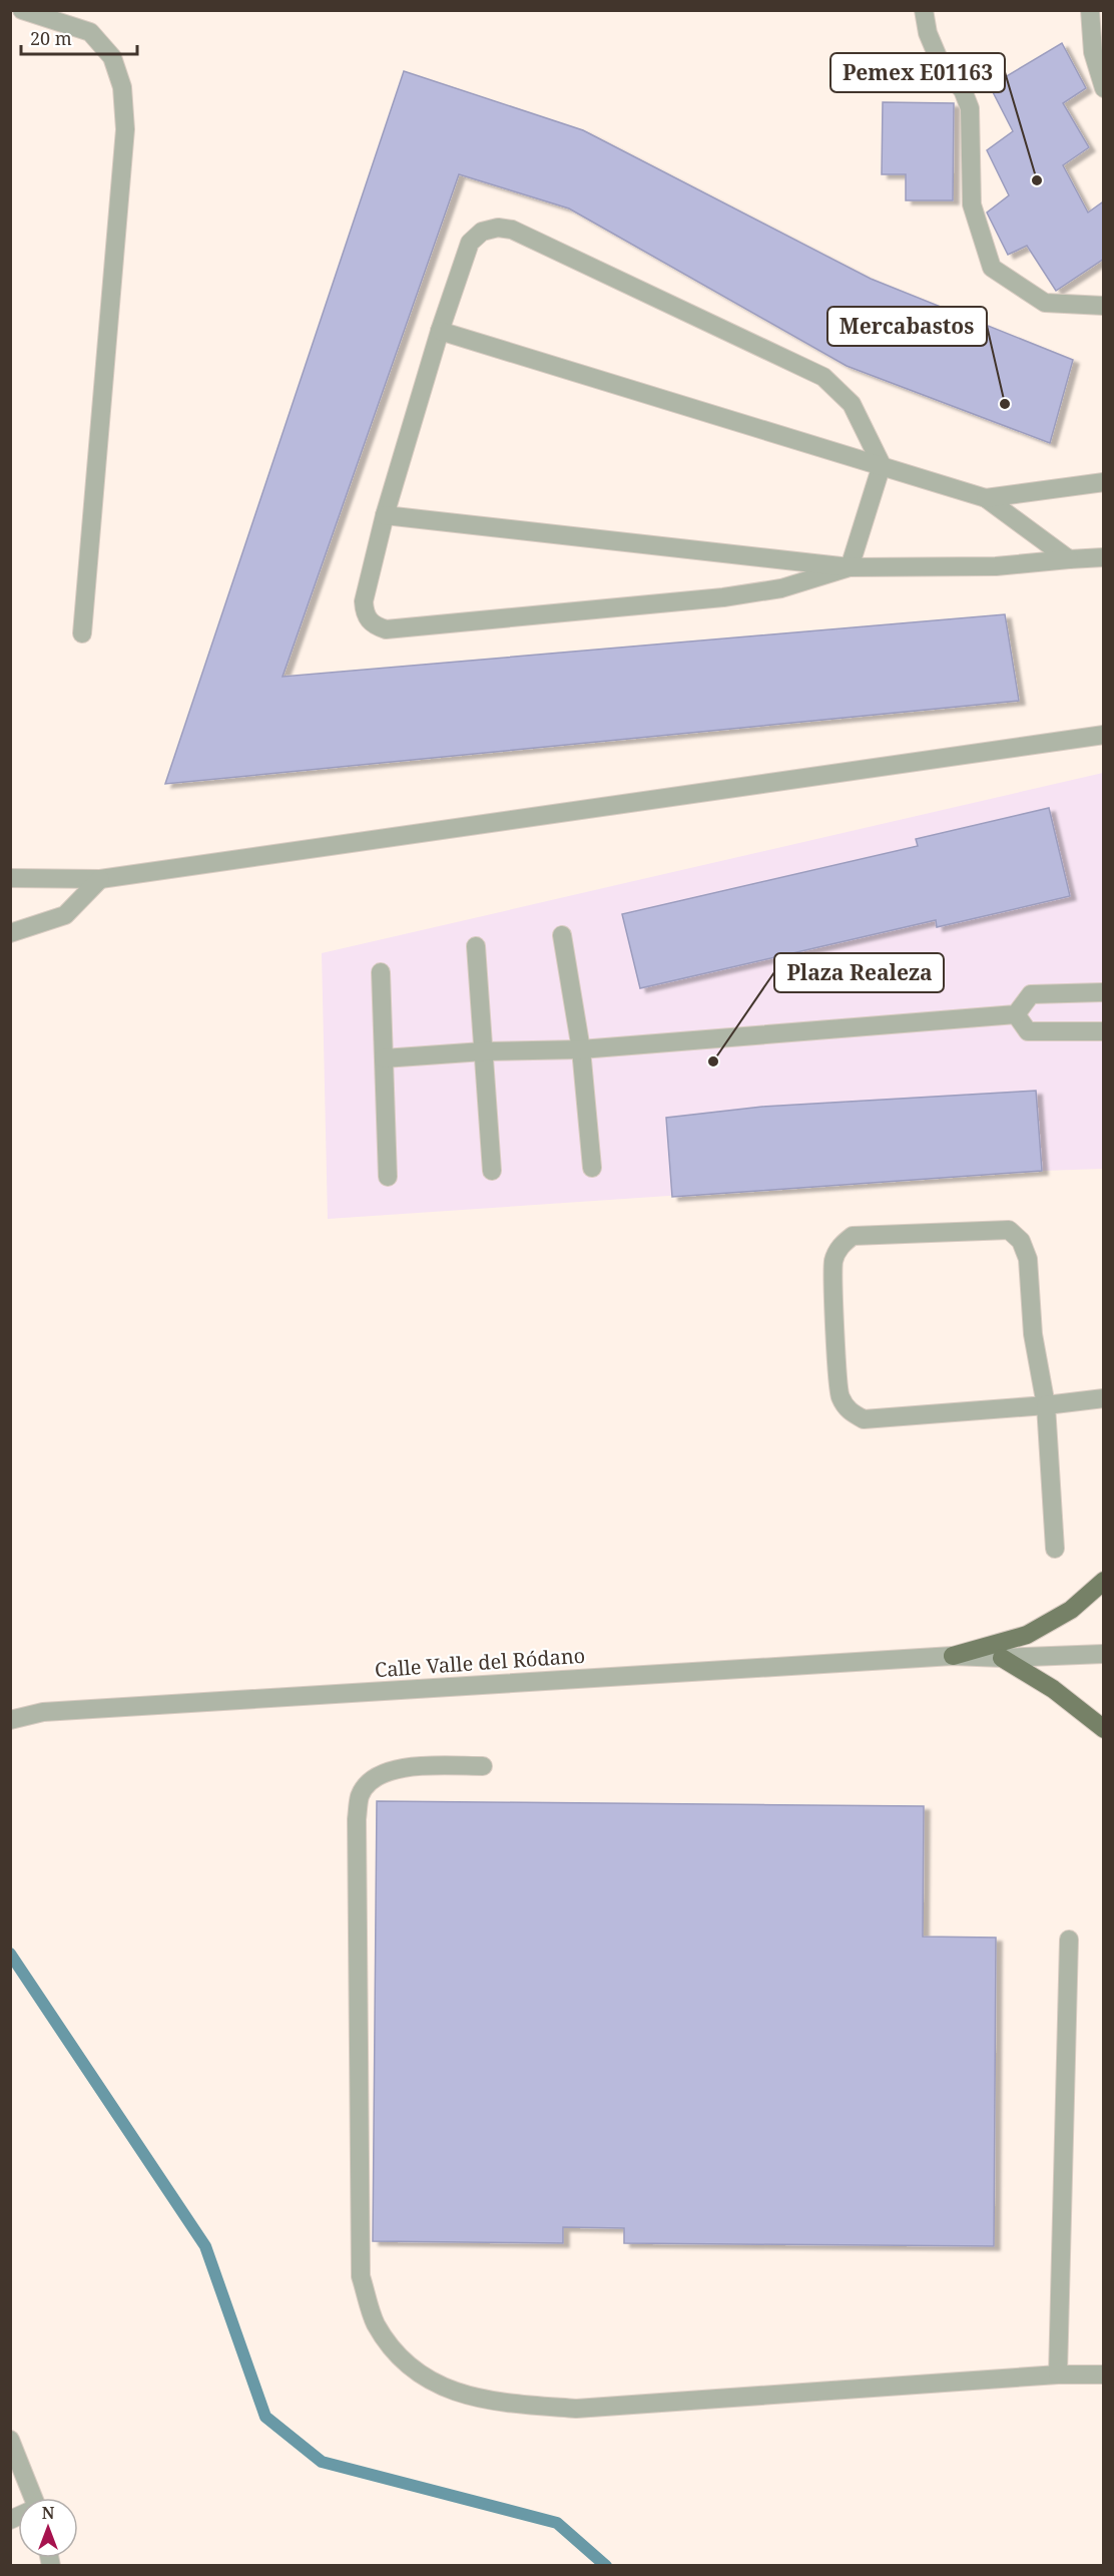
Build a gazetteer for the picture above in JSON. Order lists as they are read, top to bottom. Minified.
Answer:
{"streets":{"street":["Calle Valle del Ródano"]},"places":["Pemex E01163","Mercabastos","Plaza Realeza"],"scale_bar":"20 m","north":"top"}
